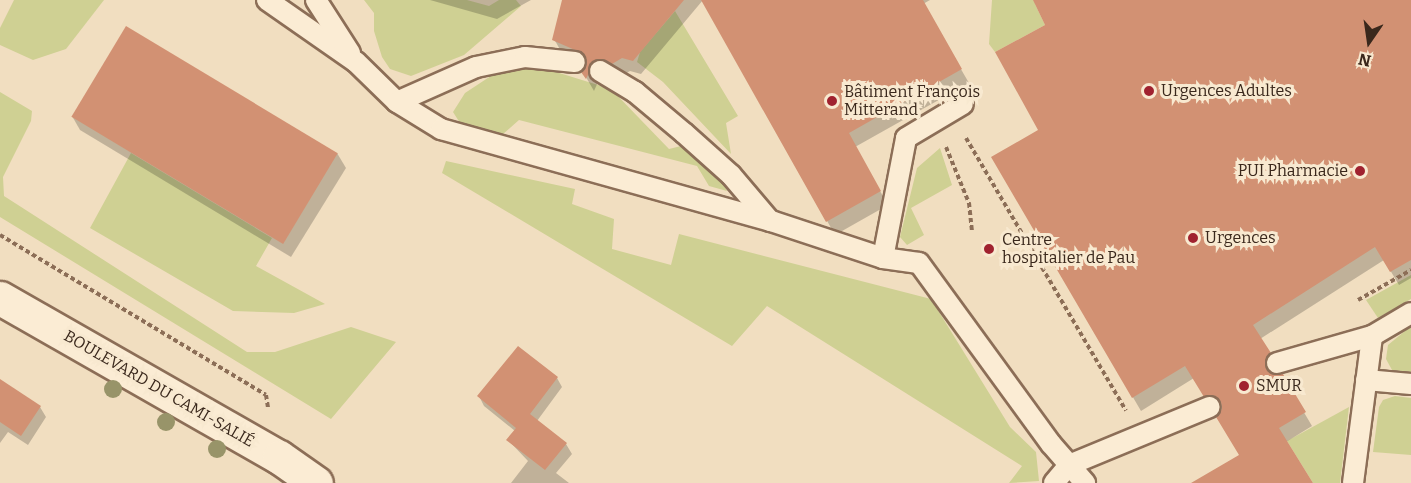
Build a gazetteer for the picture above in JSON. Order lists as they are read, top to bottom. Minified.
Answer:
{"streets":{"street":["BOULEVARD DU CAMI-SALIÉ"]},"places":["Urgences Adultes","Bâtiment François Mitterand","PUI Pharmacie","Urgences","Centre hospitalier de Pau","SMUR"],"north":"bottom"}
